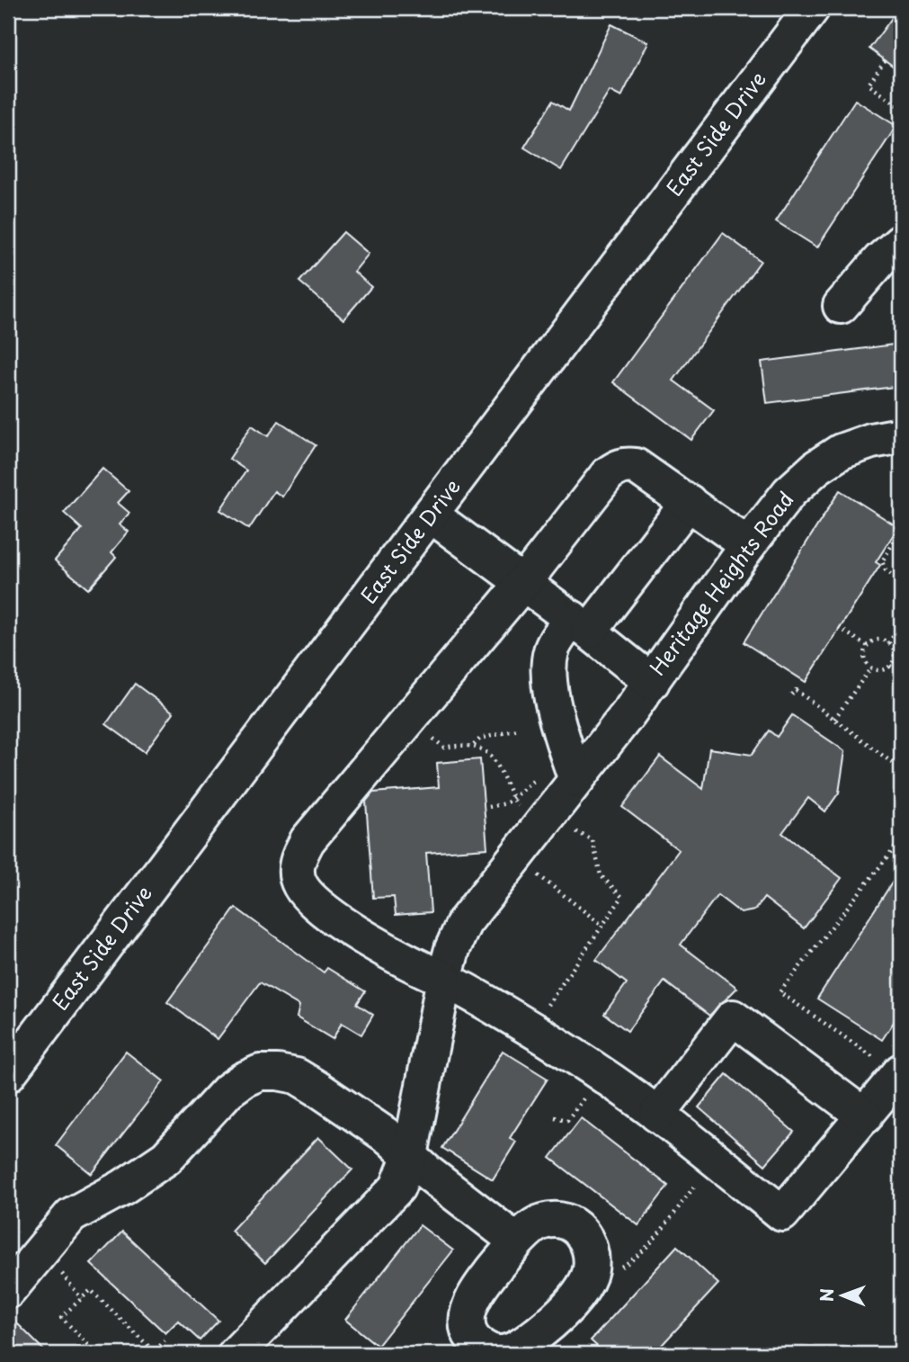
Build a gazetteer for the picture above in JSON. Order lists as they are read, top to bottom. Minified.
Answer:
{"streets":{"street":["East Side Drive","Heritage Heights Road"]},"crossings":[["East Side Drive","Heritage Heights Road"]],"north":"left"}
